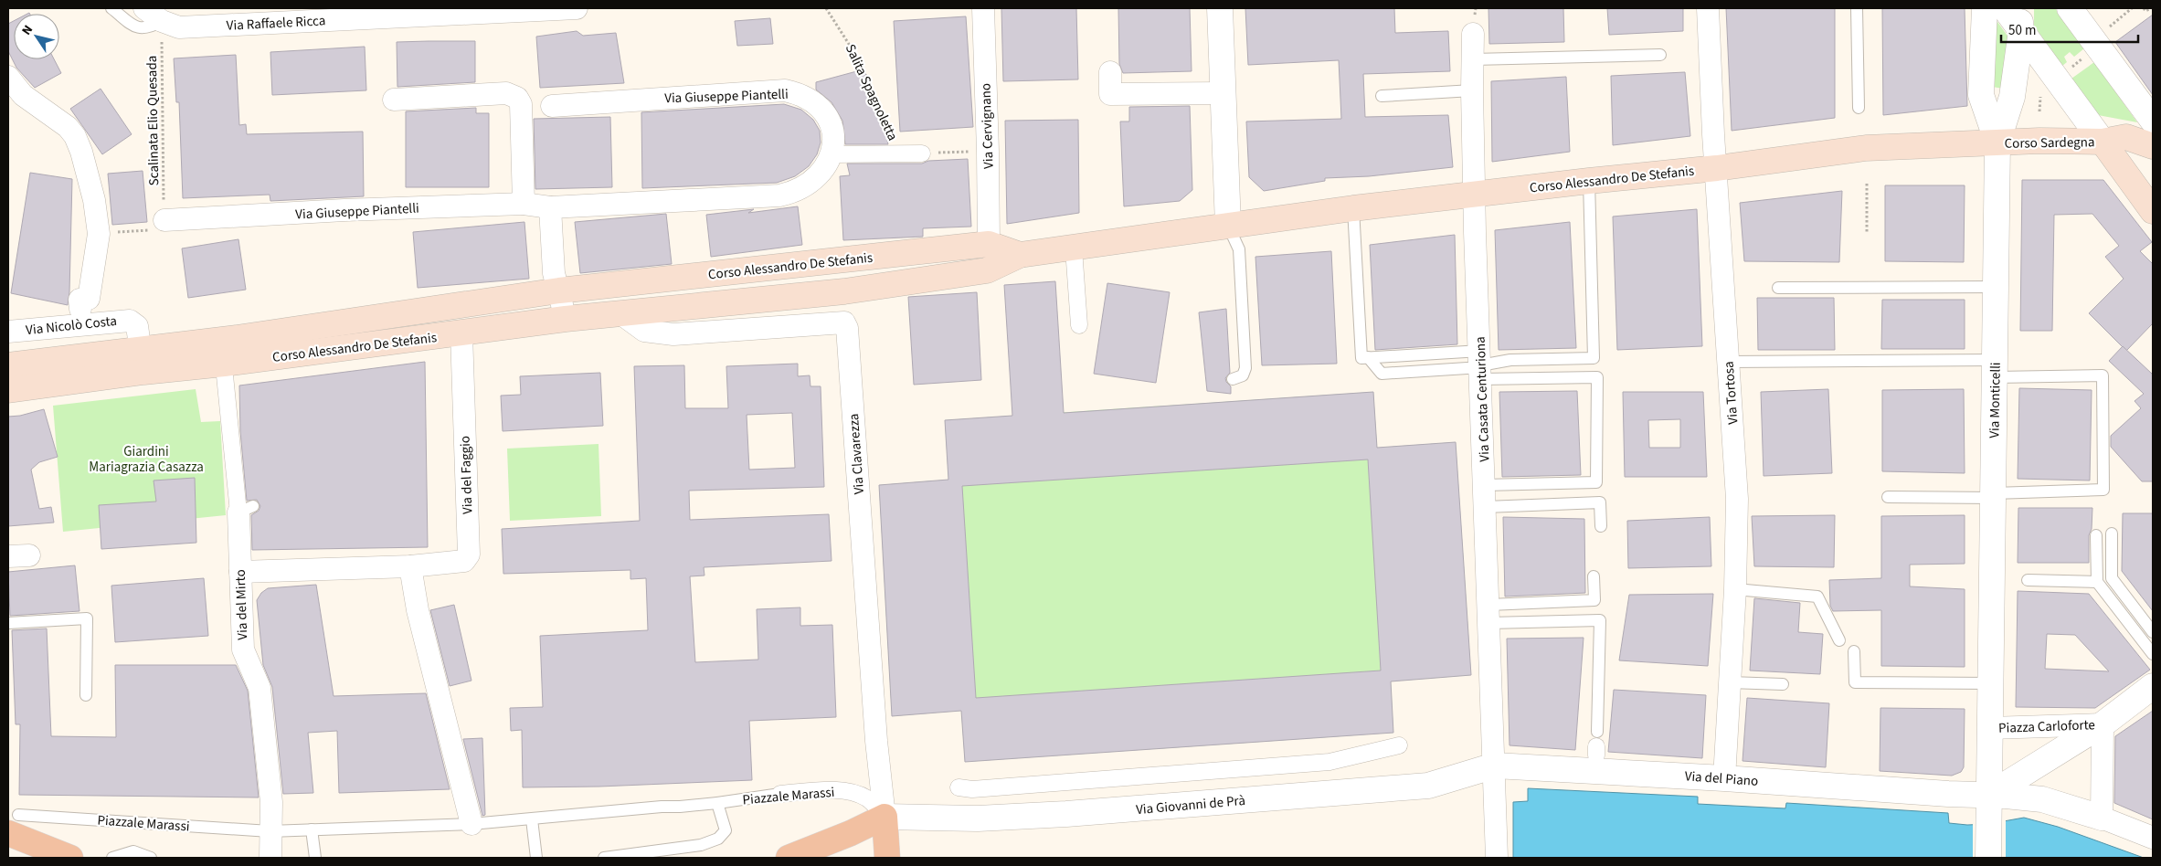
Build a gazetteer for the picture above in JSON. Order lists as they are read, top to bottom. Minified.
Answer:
{"streets":{"main road":["Corso Sardegna","Corso Alessandro De Stefanis","Piazzale Marassi"],"street":["Via Raffaele Ricca","Salita Spagnoletta","Via Giuseppe Piantelli","Via Cervignano","Via Nicolò Costa","Via Tortosa","Via Casata Centuriona","Via Monticelli","Via Clavarezza","Via del Faggio","Via del Mirto","Piazza Carloforte","Via del Piano","Via Giovanni de Prà"],"path":["Scalinata Elio Quesada"]},"crossings":[["Via Raffaele Ricca","Scalinata Elio Quesada"],["Salita Spagnoletta","Via Giuseppe Piantelli"],["Via Giuseppe Piantelli","Scalinata Elio Quesada"],["Via Cervignano","Corso Alessandro De Stefanis"],["Corso Sardegna","Corso Alessandro De Stefanis"],["Corso Sardegna","Via Monticelli"],["Corso Alessandro De Stefanis","Via Nicolò Costa"],["Corso Alessandro De Stefanis","Via Tortosa"],["Corso Alessandro De Stefanis","Via Casata Centuriona"],["Corso Alessandro De Stefanis","Via Monticelli"],["Corso Alessandro De Stefanis","Via Clavarezza"],["Corso Alessandro De Stefanis","Via del Faggio"],["Via Tortosa","Via del Piano"],["Via Casata Centuriona","Via del Piano"],["Via Casata Centuriona","Via Giovanni de Prà"],["Via Monticelli","Piazza Carloforte"],["Via Monticelli","Via del Piano"],["Via Clavarezza","Piazzale Marassi"],["Via Clavarezza","Via Giovanni de Prà"],["Via del Faggio","Via del Mirto"],["Via del Mirto","Piazzale Marassi"],["Piazza Carloforte","Via del Piano"],["Via del Piano","Via Giovanni de Prà"],["Piazzale Marassi","Via Giovanni de Prà"]],"parks":["Giardini Mariagrazia Casazza"],"scale_bar":"50 m","north":"top left"}
